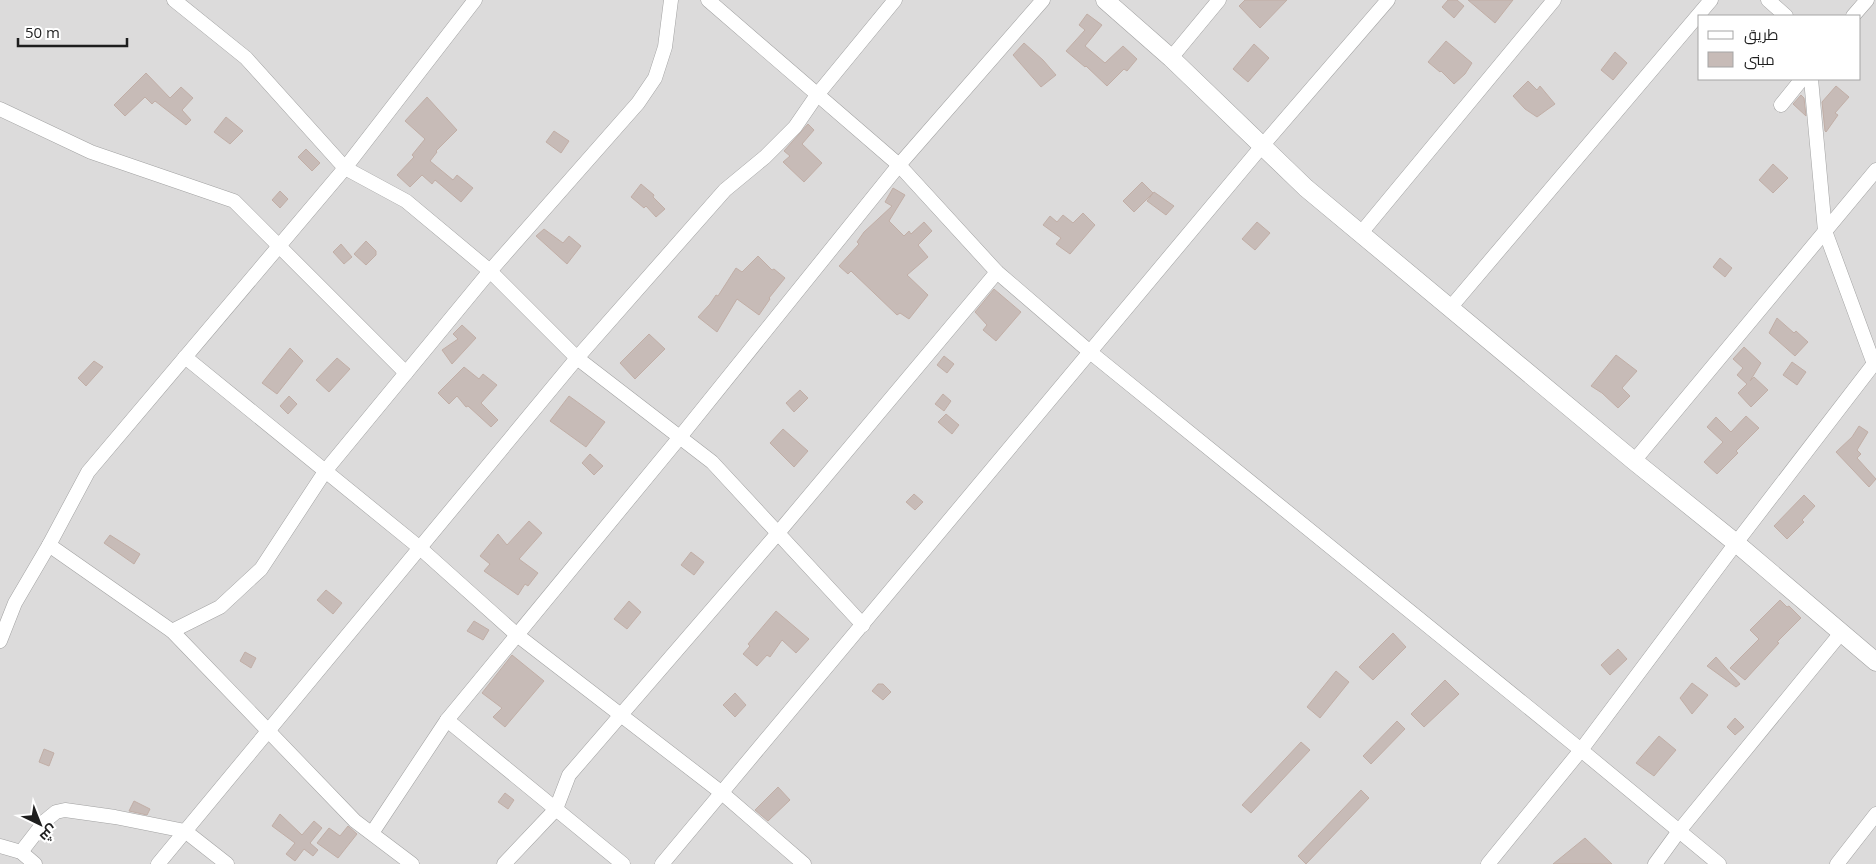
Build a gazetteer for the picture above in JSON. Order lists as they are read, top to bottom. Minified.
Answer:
{"legend":["طريق","مبنى"],"scale_bar":"50 m","north":"bottom right"}
